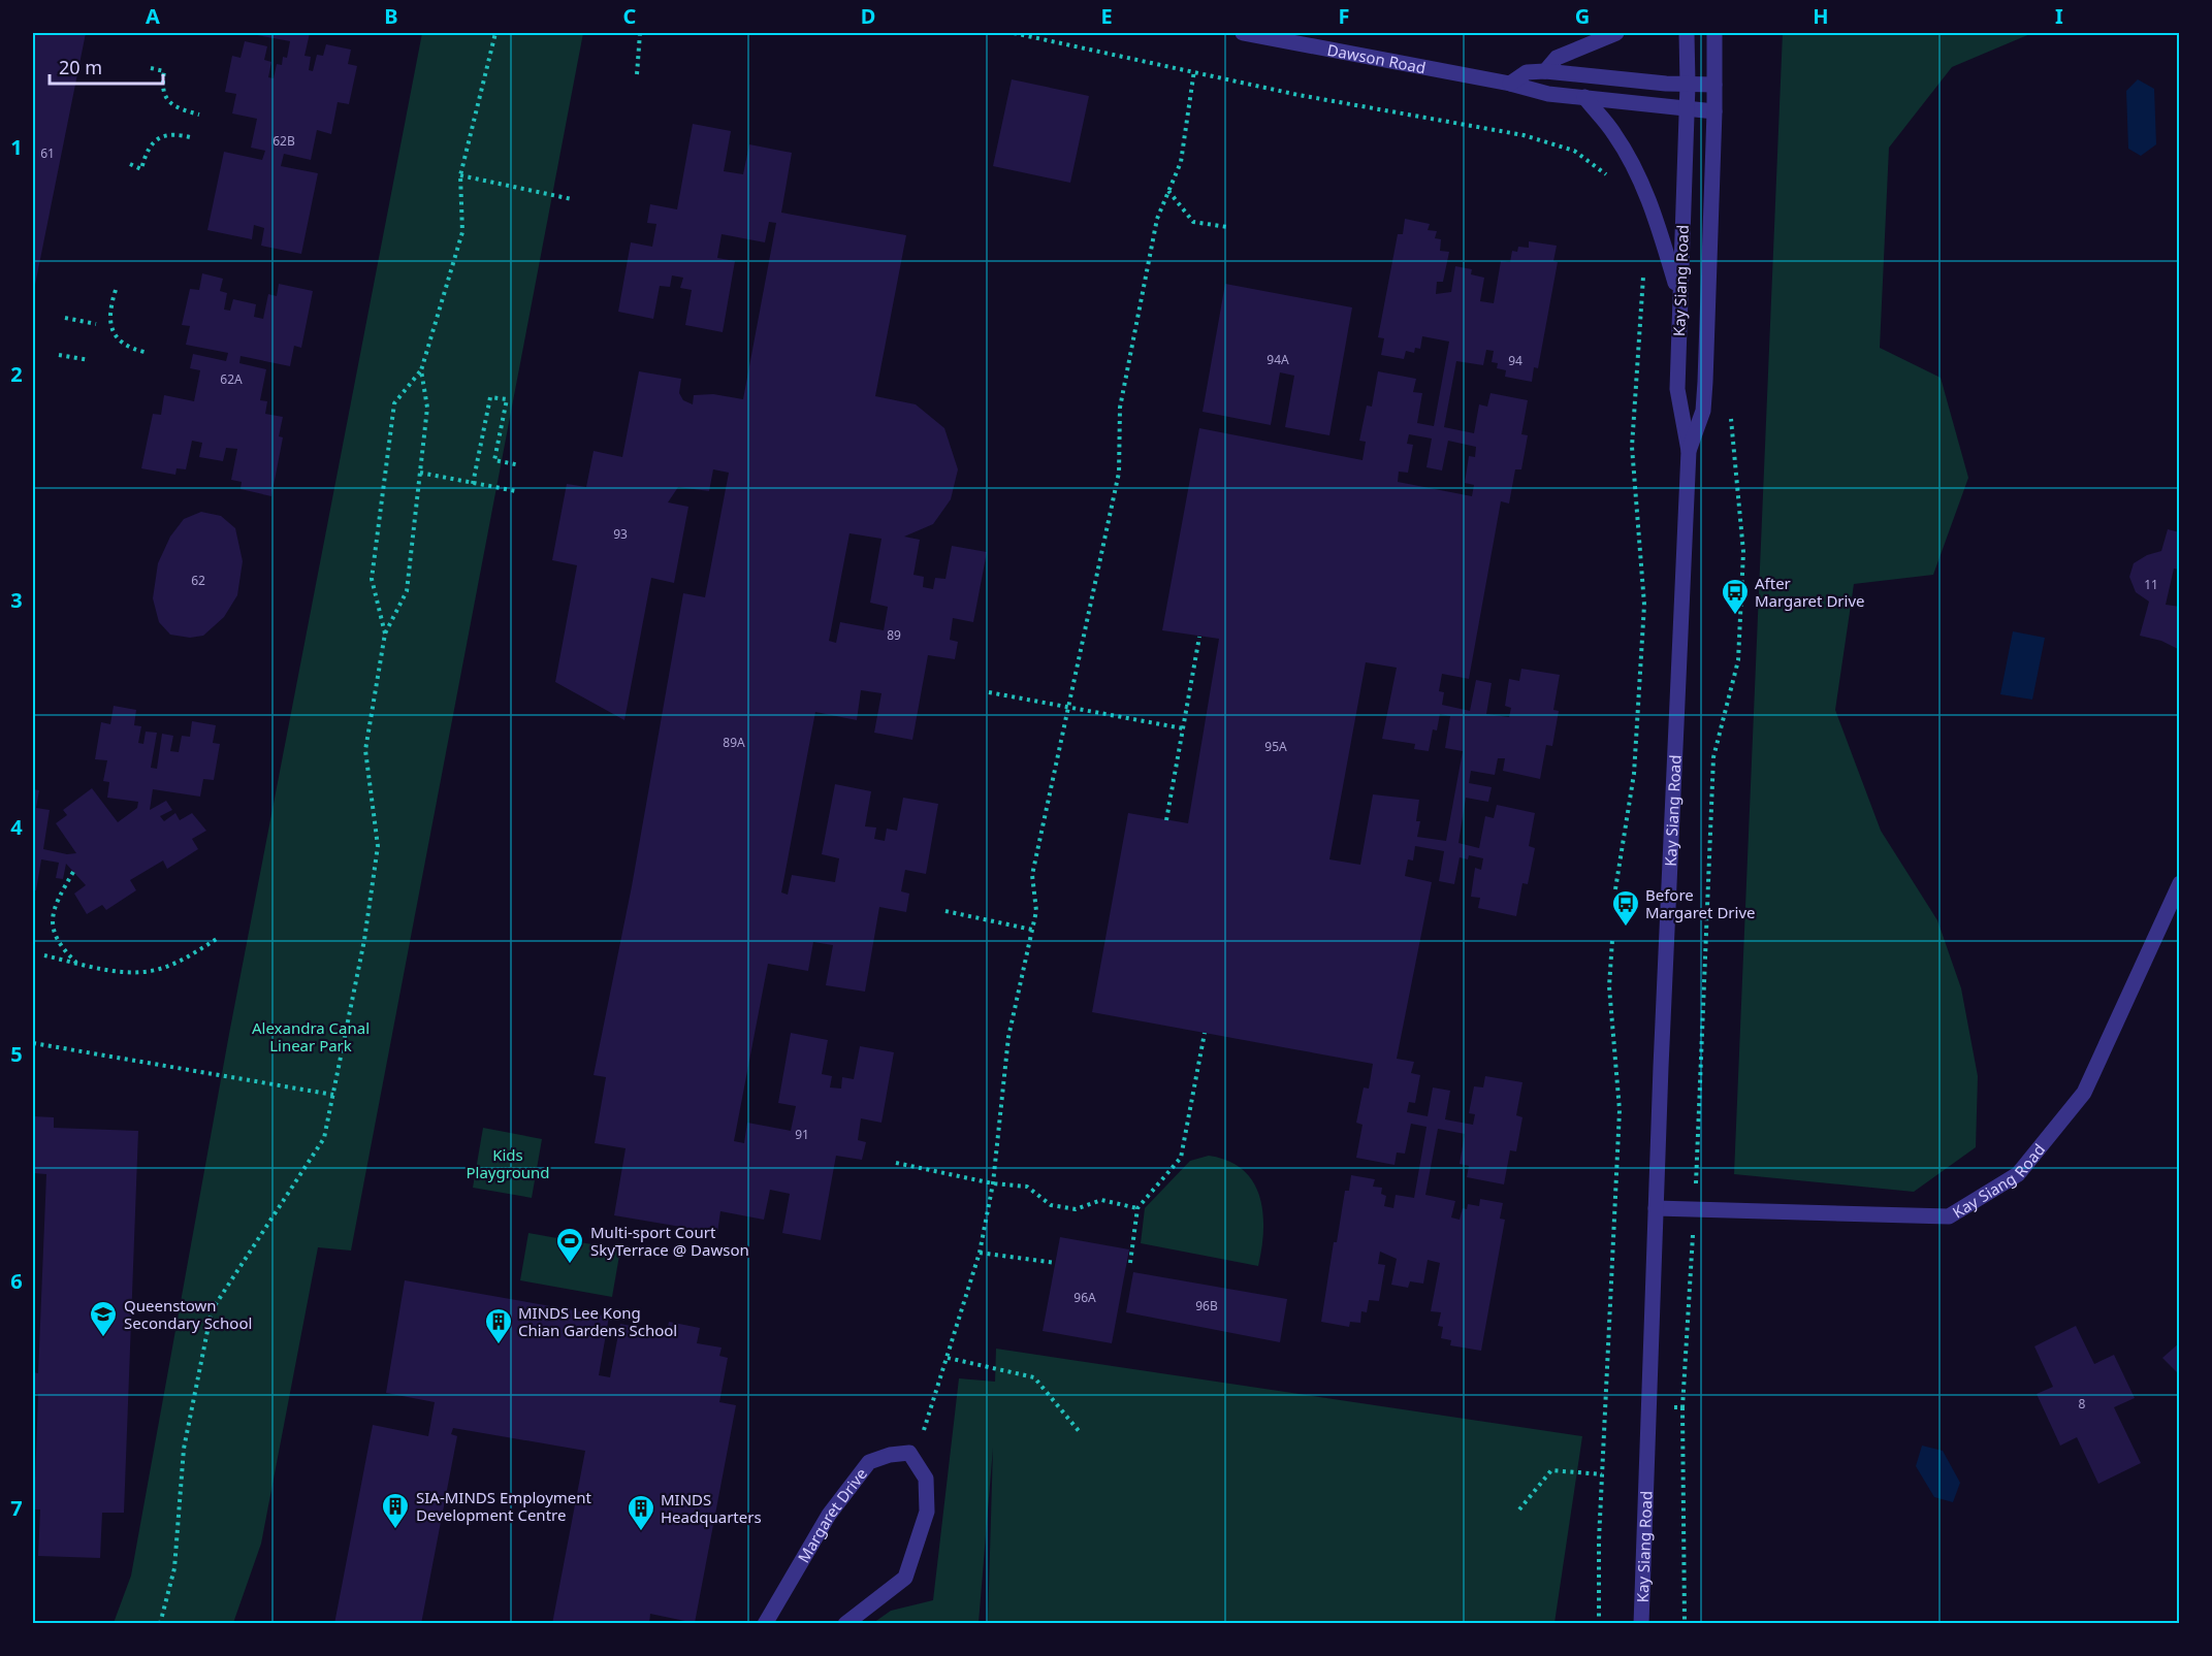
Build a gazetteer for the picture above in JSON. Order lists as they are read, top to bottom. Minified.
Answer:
{"streets":{"street":["Dawson Road","Kay Siang Road","Margaret Drive"]},"crossings":[["Dawson Road","Kay Siang Road"]],"parks":["Alexandra Canal Linear Park","Kids Playground"],"places":{"bus stop":["After Margaret Drive","Before Margaret Drive"],"sports":["Multi-sport Court SkyTerrace @ Dawson"],"school or university":["Queenstown Secondary School"],"building":["MINDS Lee Kong Chian Gardens School","SIA-MINDS Employment Development Centre","MINDS Headquarters"]},"house_numbers":["62B","61","94A","94","62A","93","62","11","89","89A","95A","91","96A","96B","8"],"scale_bar":"20 m","grid":{"columns":["A","B","C","D","E","F","G","H","I"],"rows":["1","2","3","4","5","6","7"]}}
